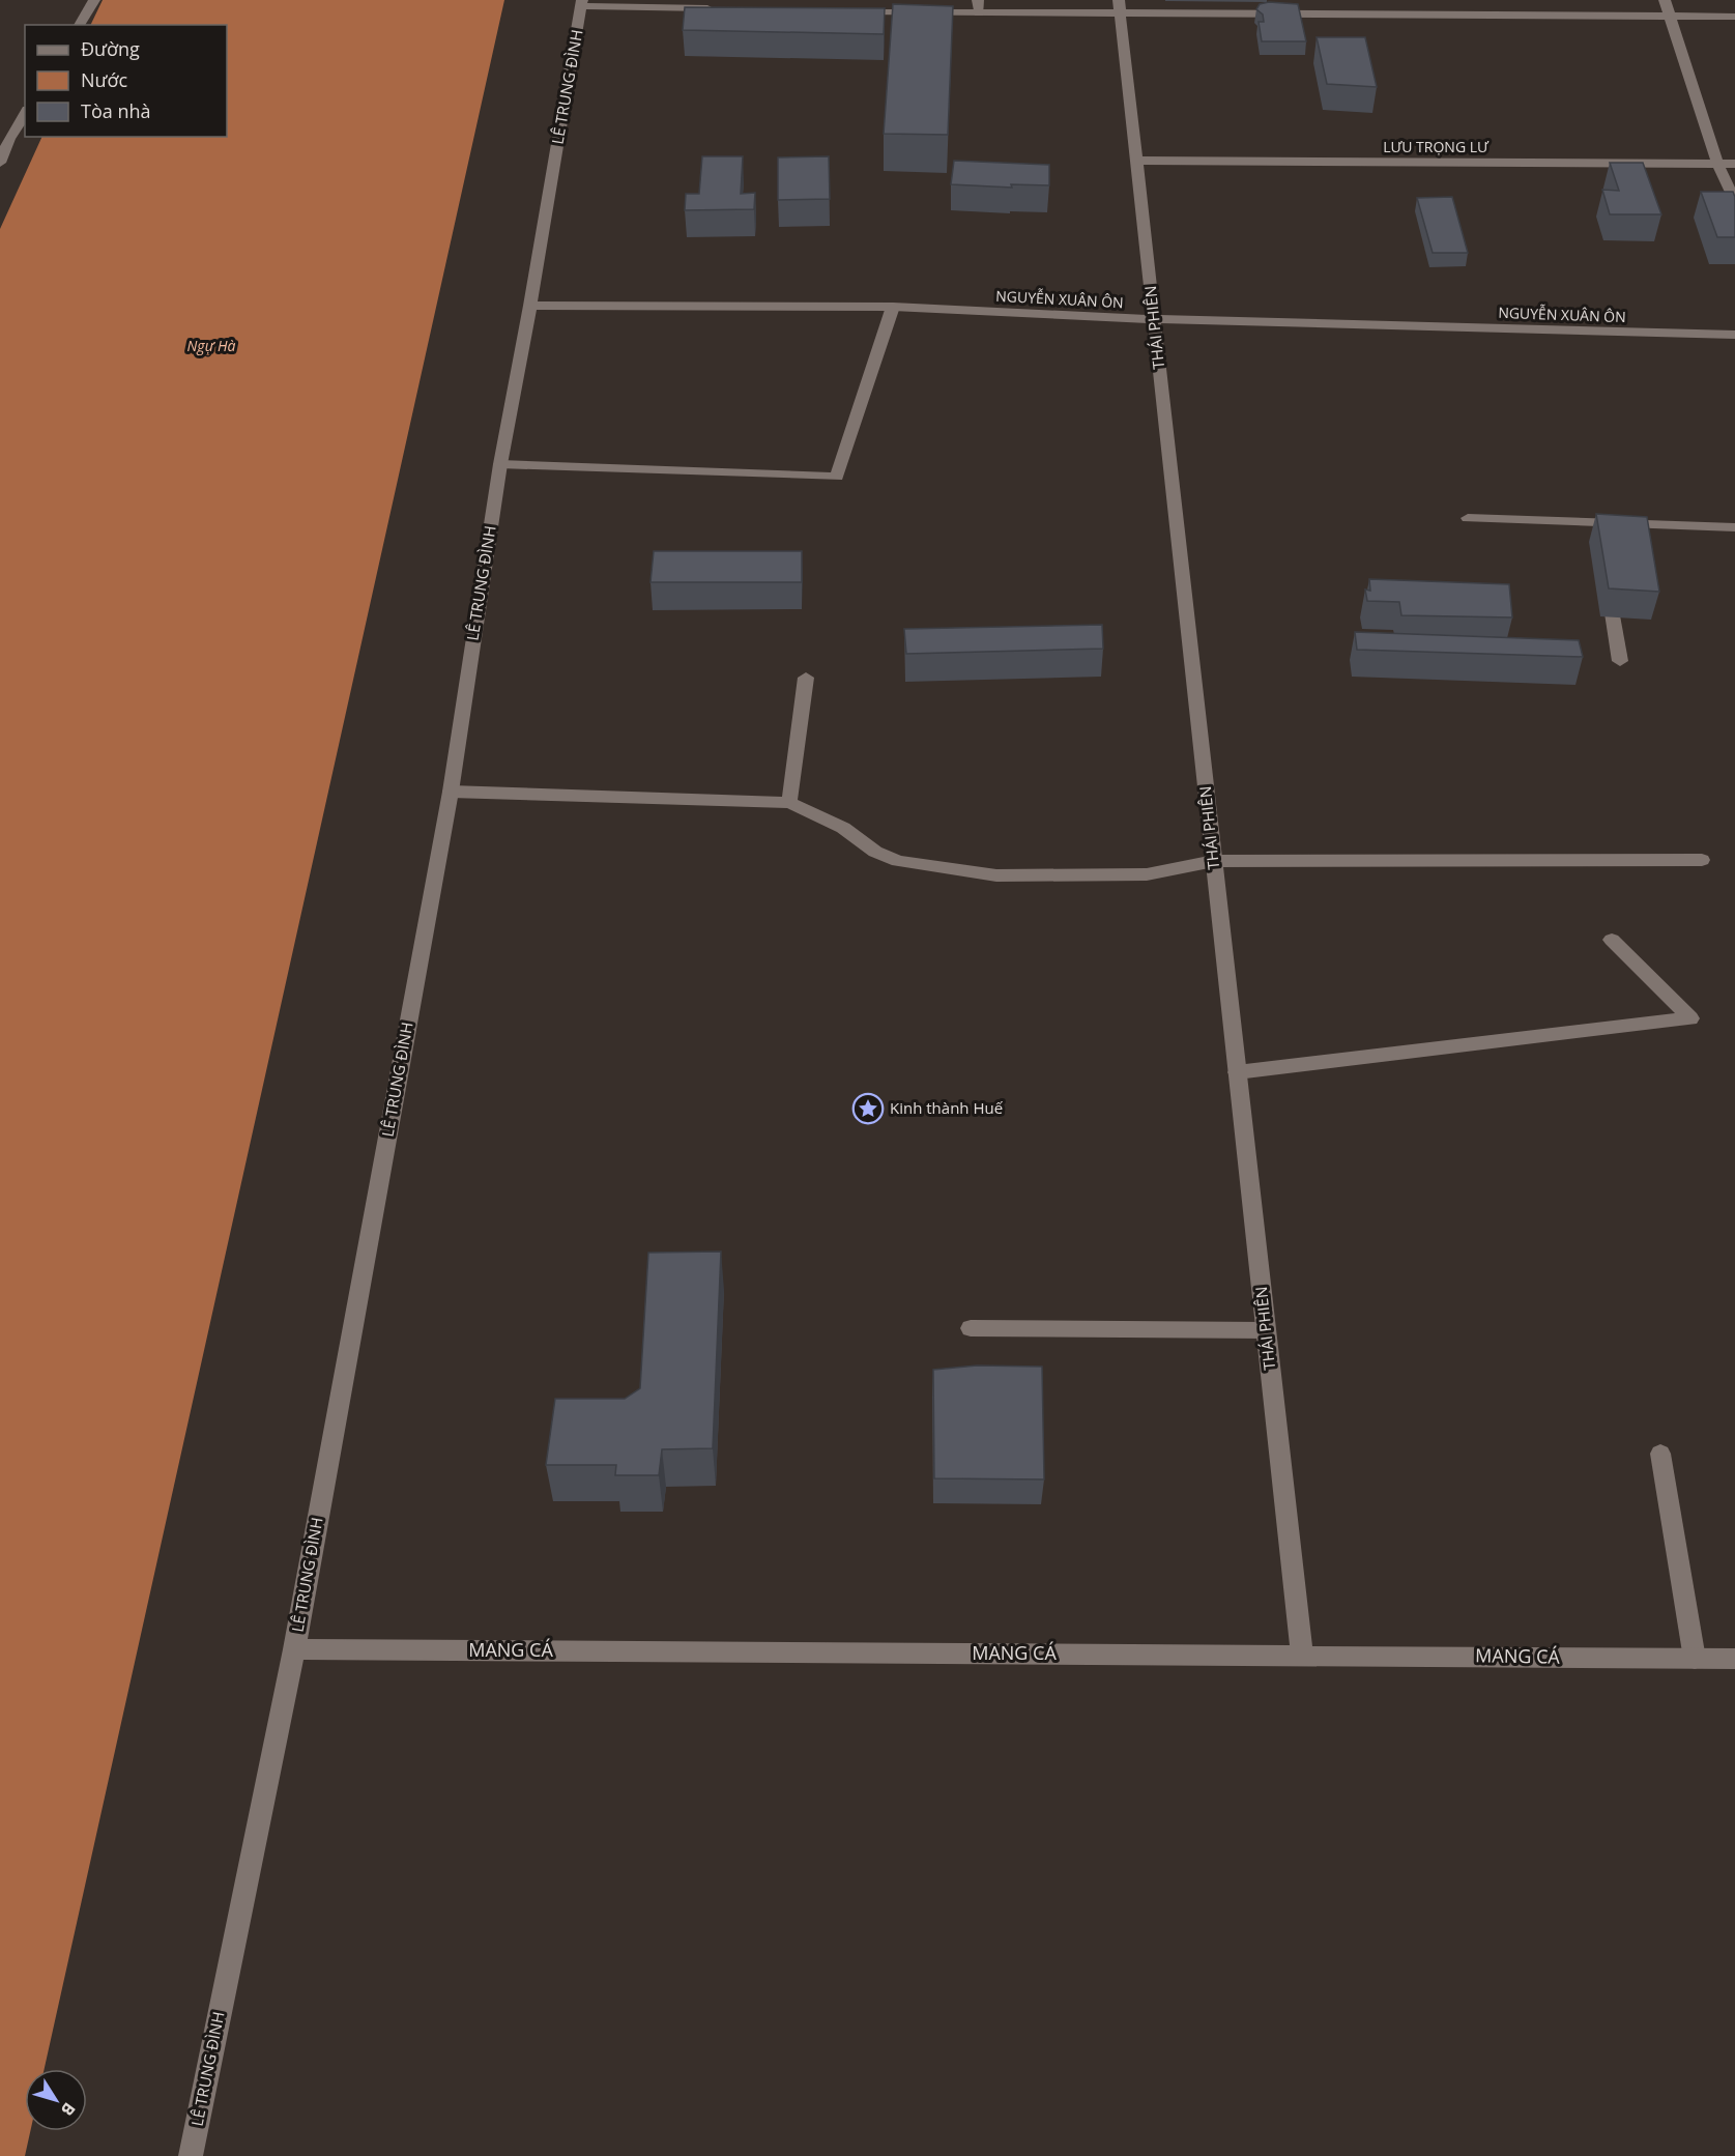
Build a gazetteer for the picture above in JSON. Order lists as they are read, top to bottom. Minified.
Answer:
{"streets":{"street":["LÊ TRUNG ĐÌNH","LƯU TRỌNG LƯ","NGUYỄN XUÂN ÔN","THÁI PHIÊN","MANG CÁ"]},"crossings":[["LÊ TRUNG ĐÌNH","NGUYỄN XUÂN ÔN"],["LÊ TRUNG ĐÌNH","MANG CÁ"],["LƯU TRỌNG LƯ","THÁI PHIÊN"],["NGUYỄN XUÂN ÔN","THÁI PHIÊN"],["THÁI PHIÊN","MANG CÁ"]],"water":["Ngự Hà"],"places":{"place":["Kinh thành Huế"]},"legend":["Đường","Nước","Tòa nhà"],"north":"bottom right"}
